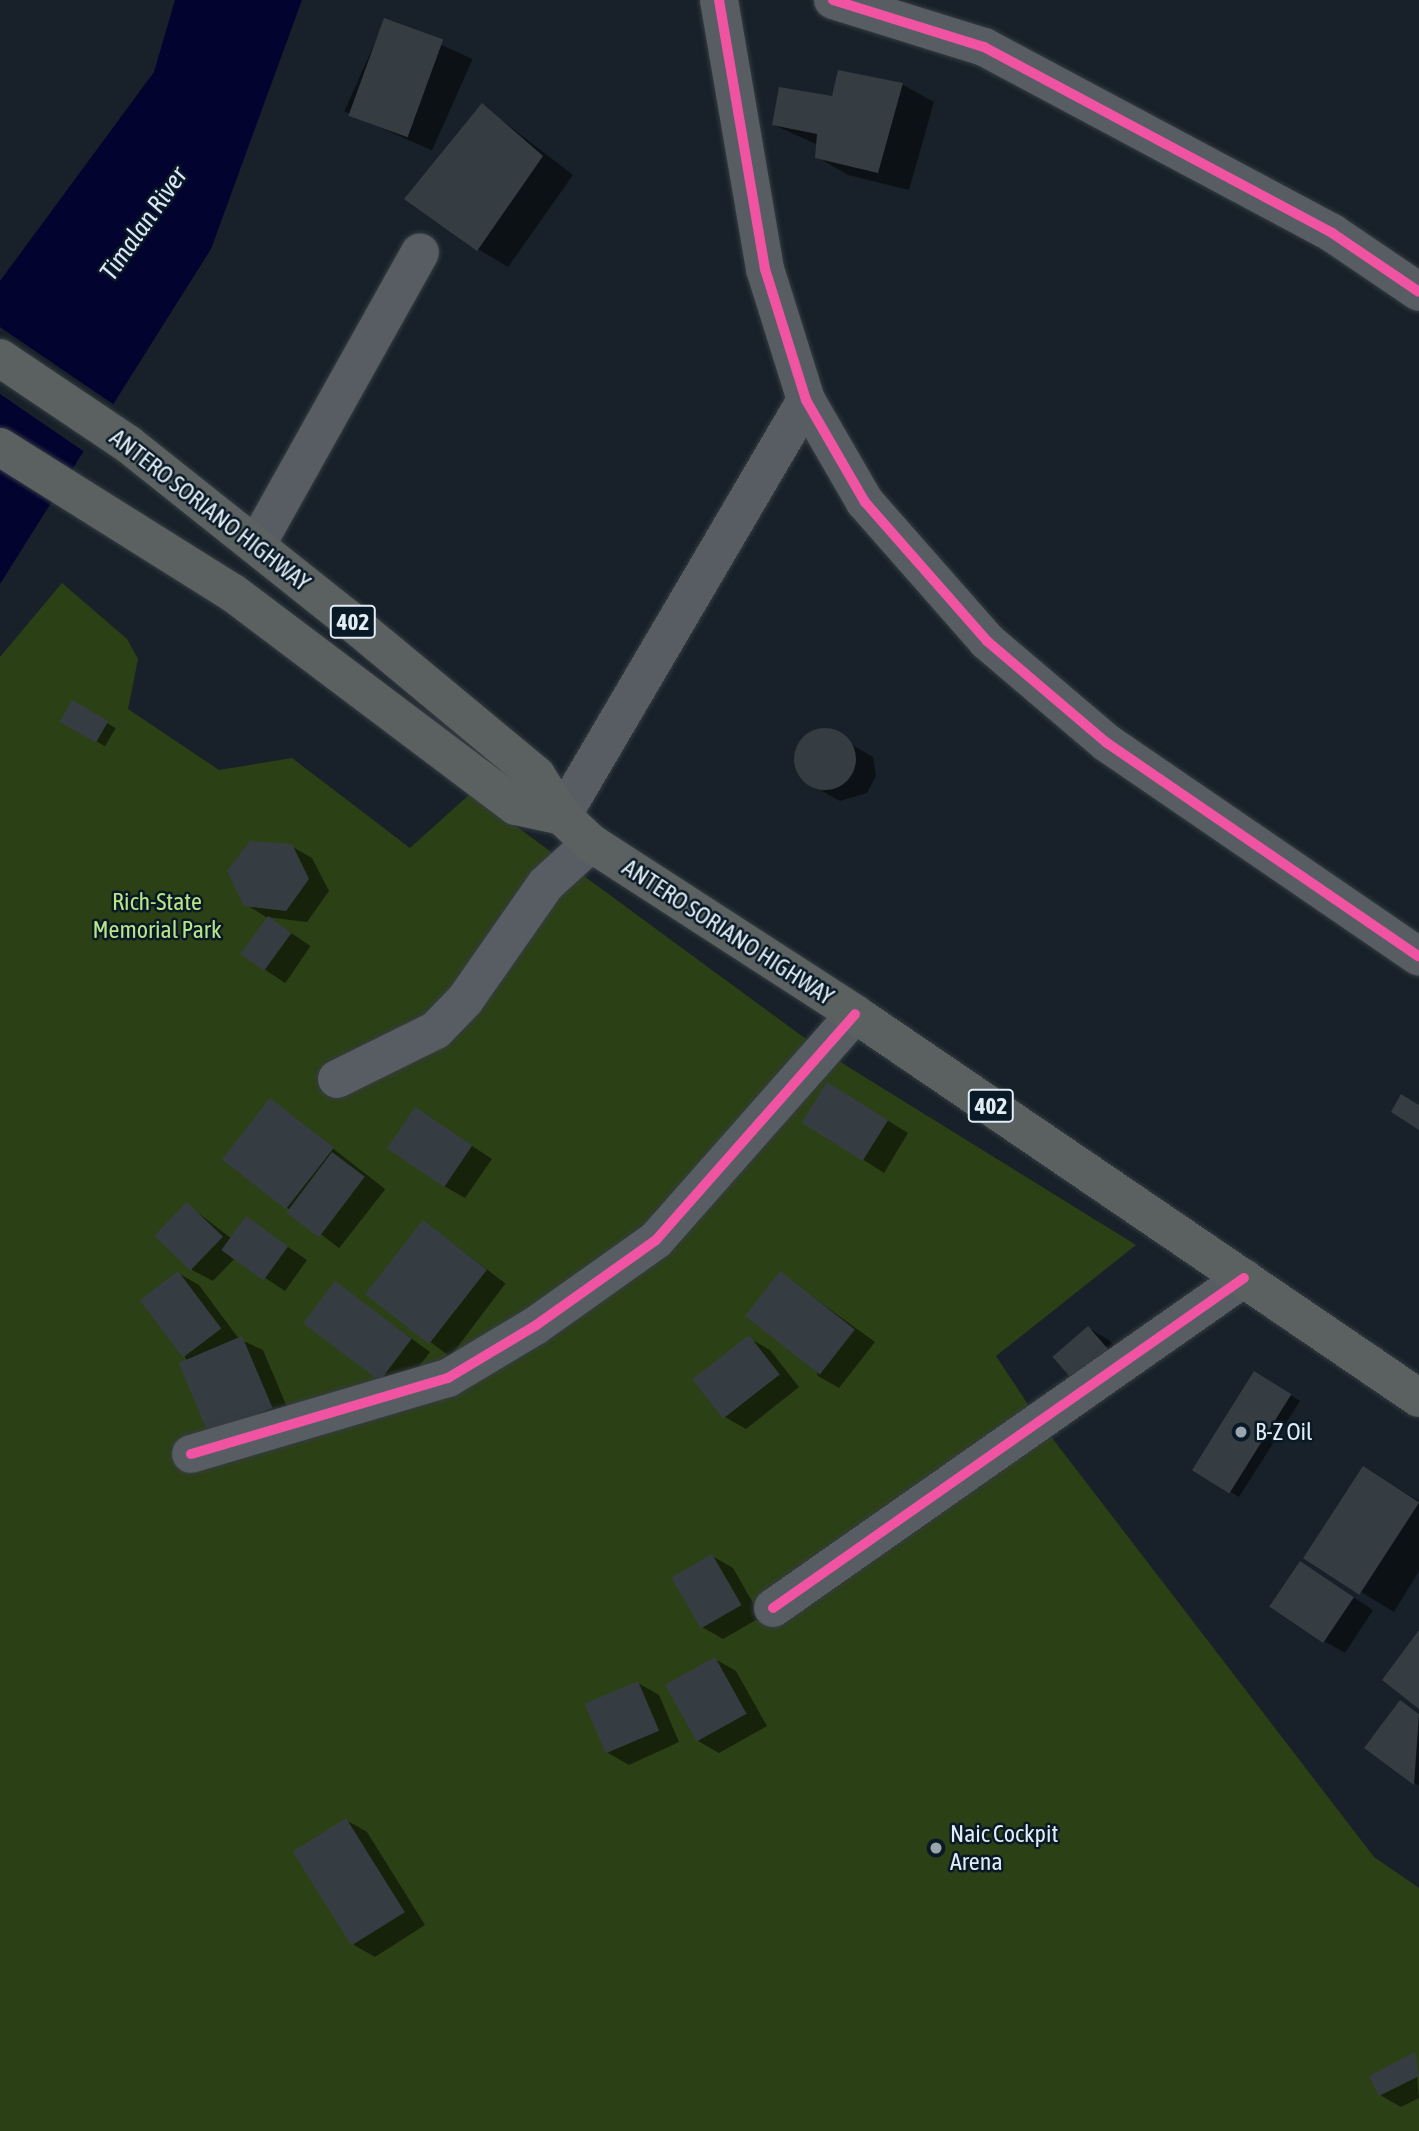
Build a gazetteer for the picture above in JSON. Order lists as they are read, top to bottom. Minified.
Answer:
{"streets":{"main road":["ANTERO SORIANO HIGHWAY","402"]},"water":["Timalan River"],"parks":["Rich-State Memorial Park"],"places":["B-Z Oil","Naic Cockpit Arena"]}
